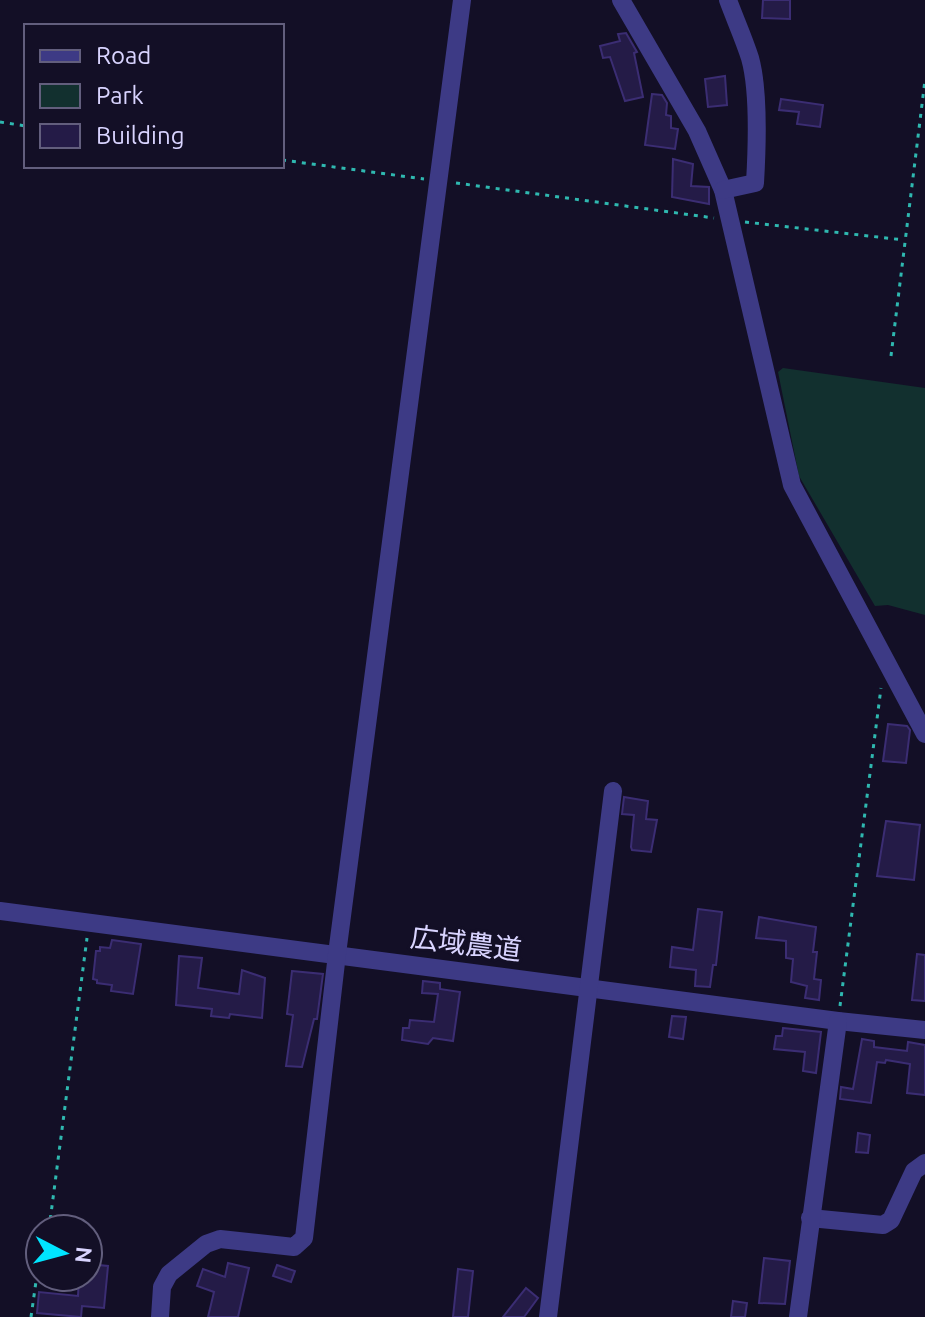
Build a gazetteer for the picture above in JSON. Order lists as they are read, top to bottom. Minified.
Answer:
{"streets":{"street":["広域農道"]},"legend":["Road","Park","Building"],"north":"right"}
